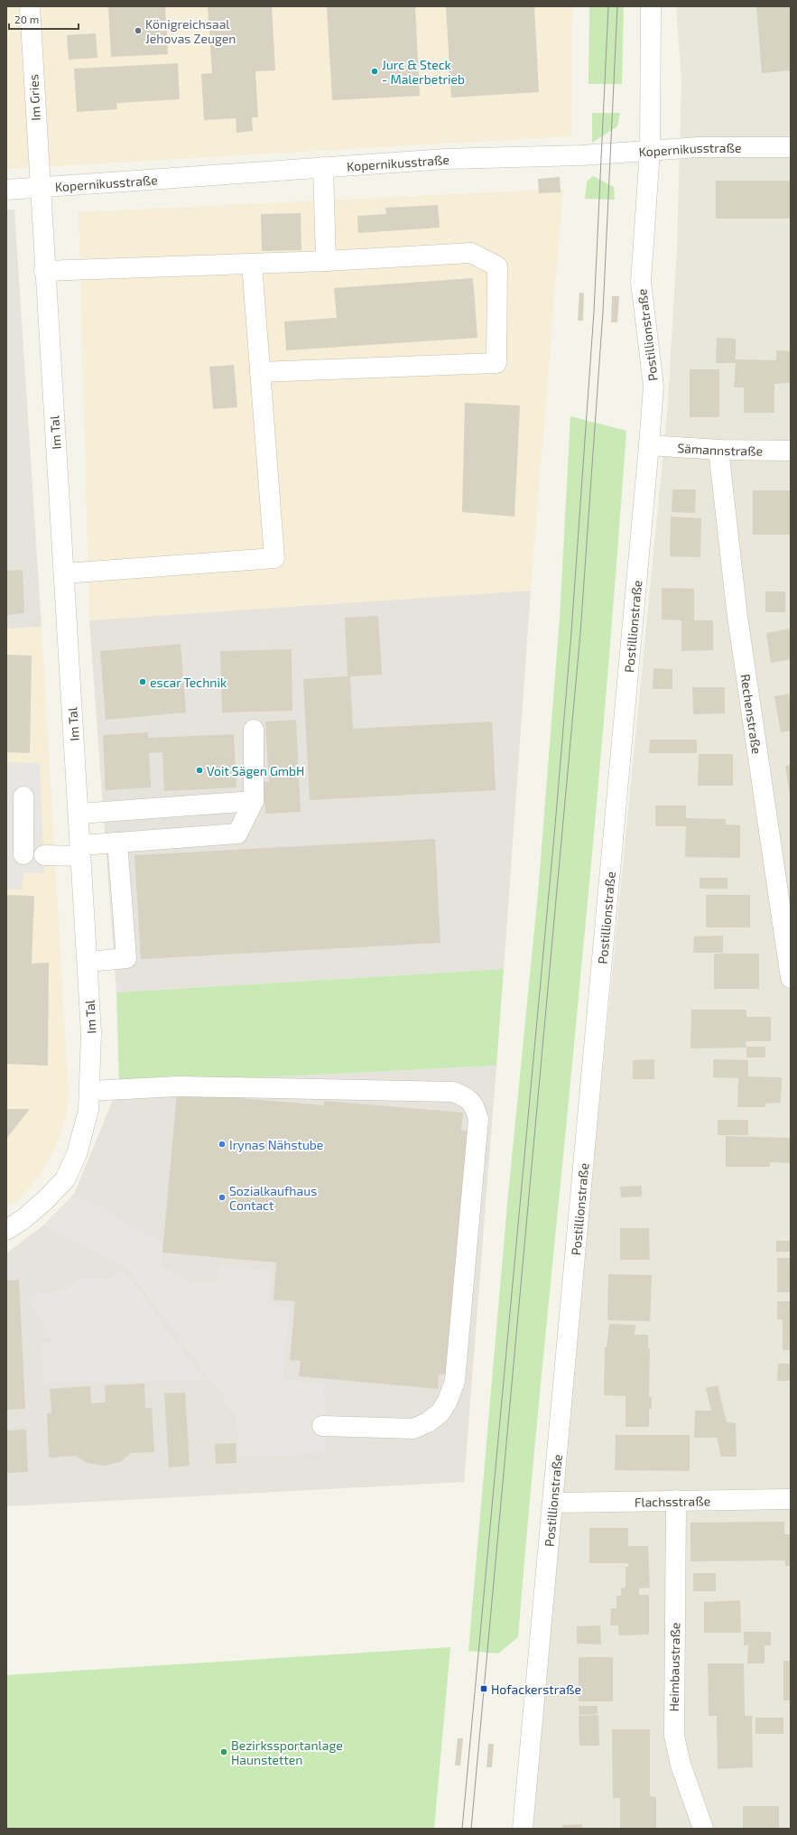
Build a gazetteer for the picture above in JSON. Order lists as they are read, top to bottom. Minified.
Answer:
{"streets":{"street":["Im Gries","Kopernikusstraße","Postillionstraße","Im Tal","Sämannstraße","Rechenstraße","Flachsstraße","Heimbaustraße"]},"crossings":[["Im Gries","Kopernikusstraße"],["Im Gries","Im Tal"],["Kopernikusstraße","Postillionstraße"],["Kopernikusstraße","Im Tal"],["Postillionstraße","Sämannstraße"],["Postillionstraße","Flachsstraße"],["Sämannstraße","Rechenstraße"],["Flachsstraße","Heimbaustraße"]],"places":{"other":["Königreichsaal Jehovas Zeugen","Jurc & Steck - Malerbetrieb","escar Technik","Voit Sägen GmbH","Irynas Nähstube","Sozialkaufhaus Contact","Bezirkssportanlage Haunstetten"],"transit":["Hofackerstraße"]},"scale_bar":"20 m"}
